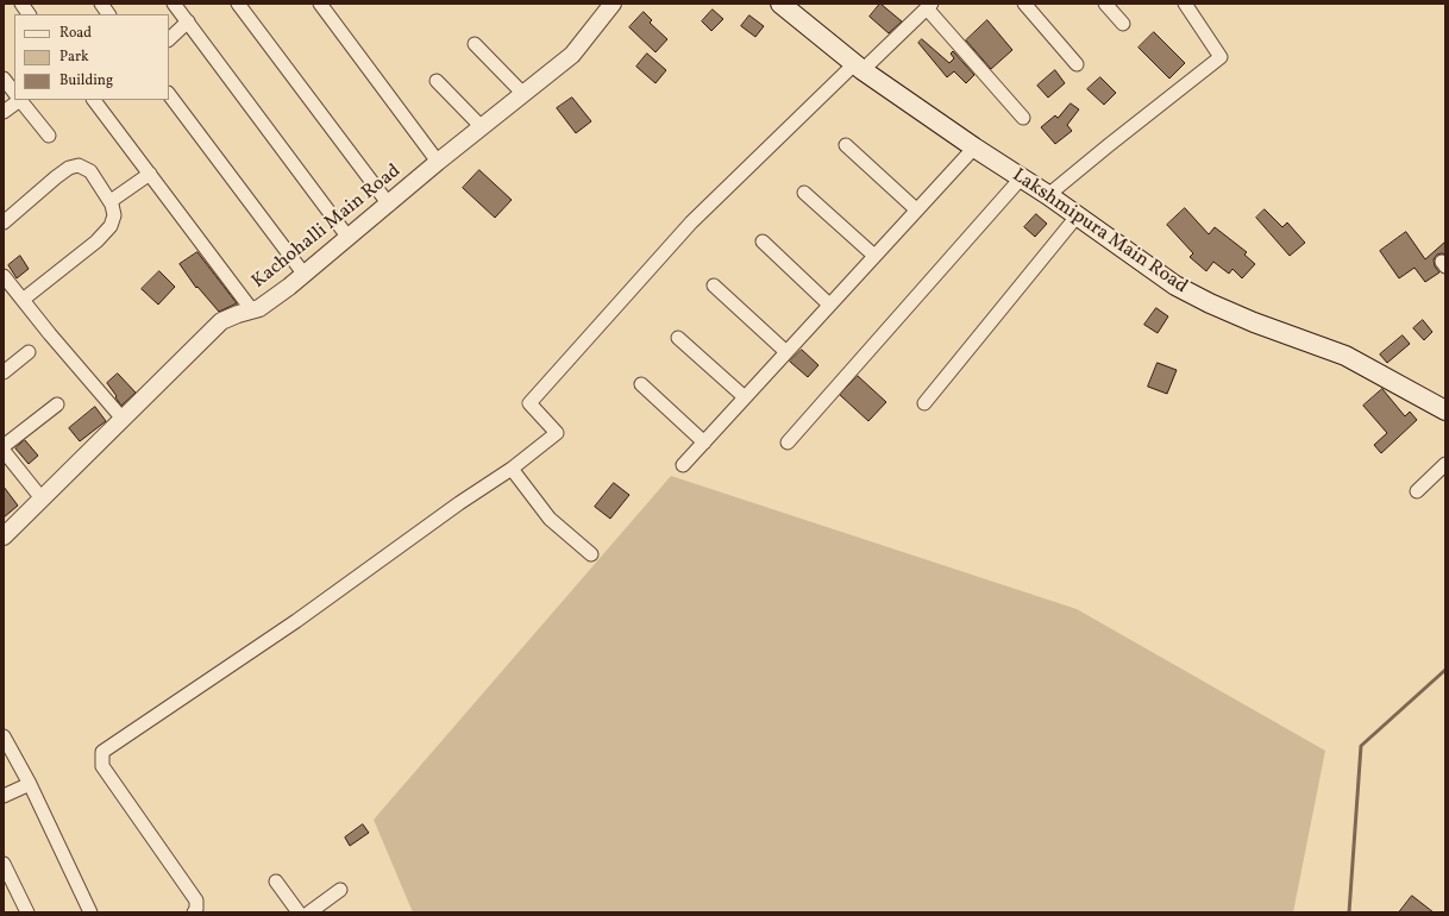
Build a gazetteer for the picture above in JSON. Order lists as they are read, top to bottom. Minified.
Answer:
{"streets":{"main road":["Lakshmipura Main Road"],"street":["Kachohalli Main Road"]},"legend":["Road","Park","Building"]}
